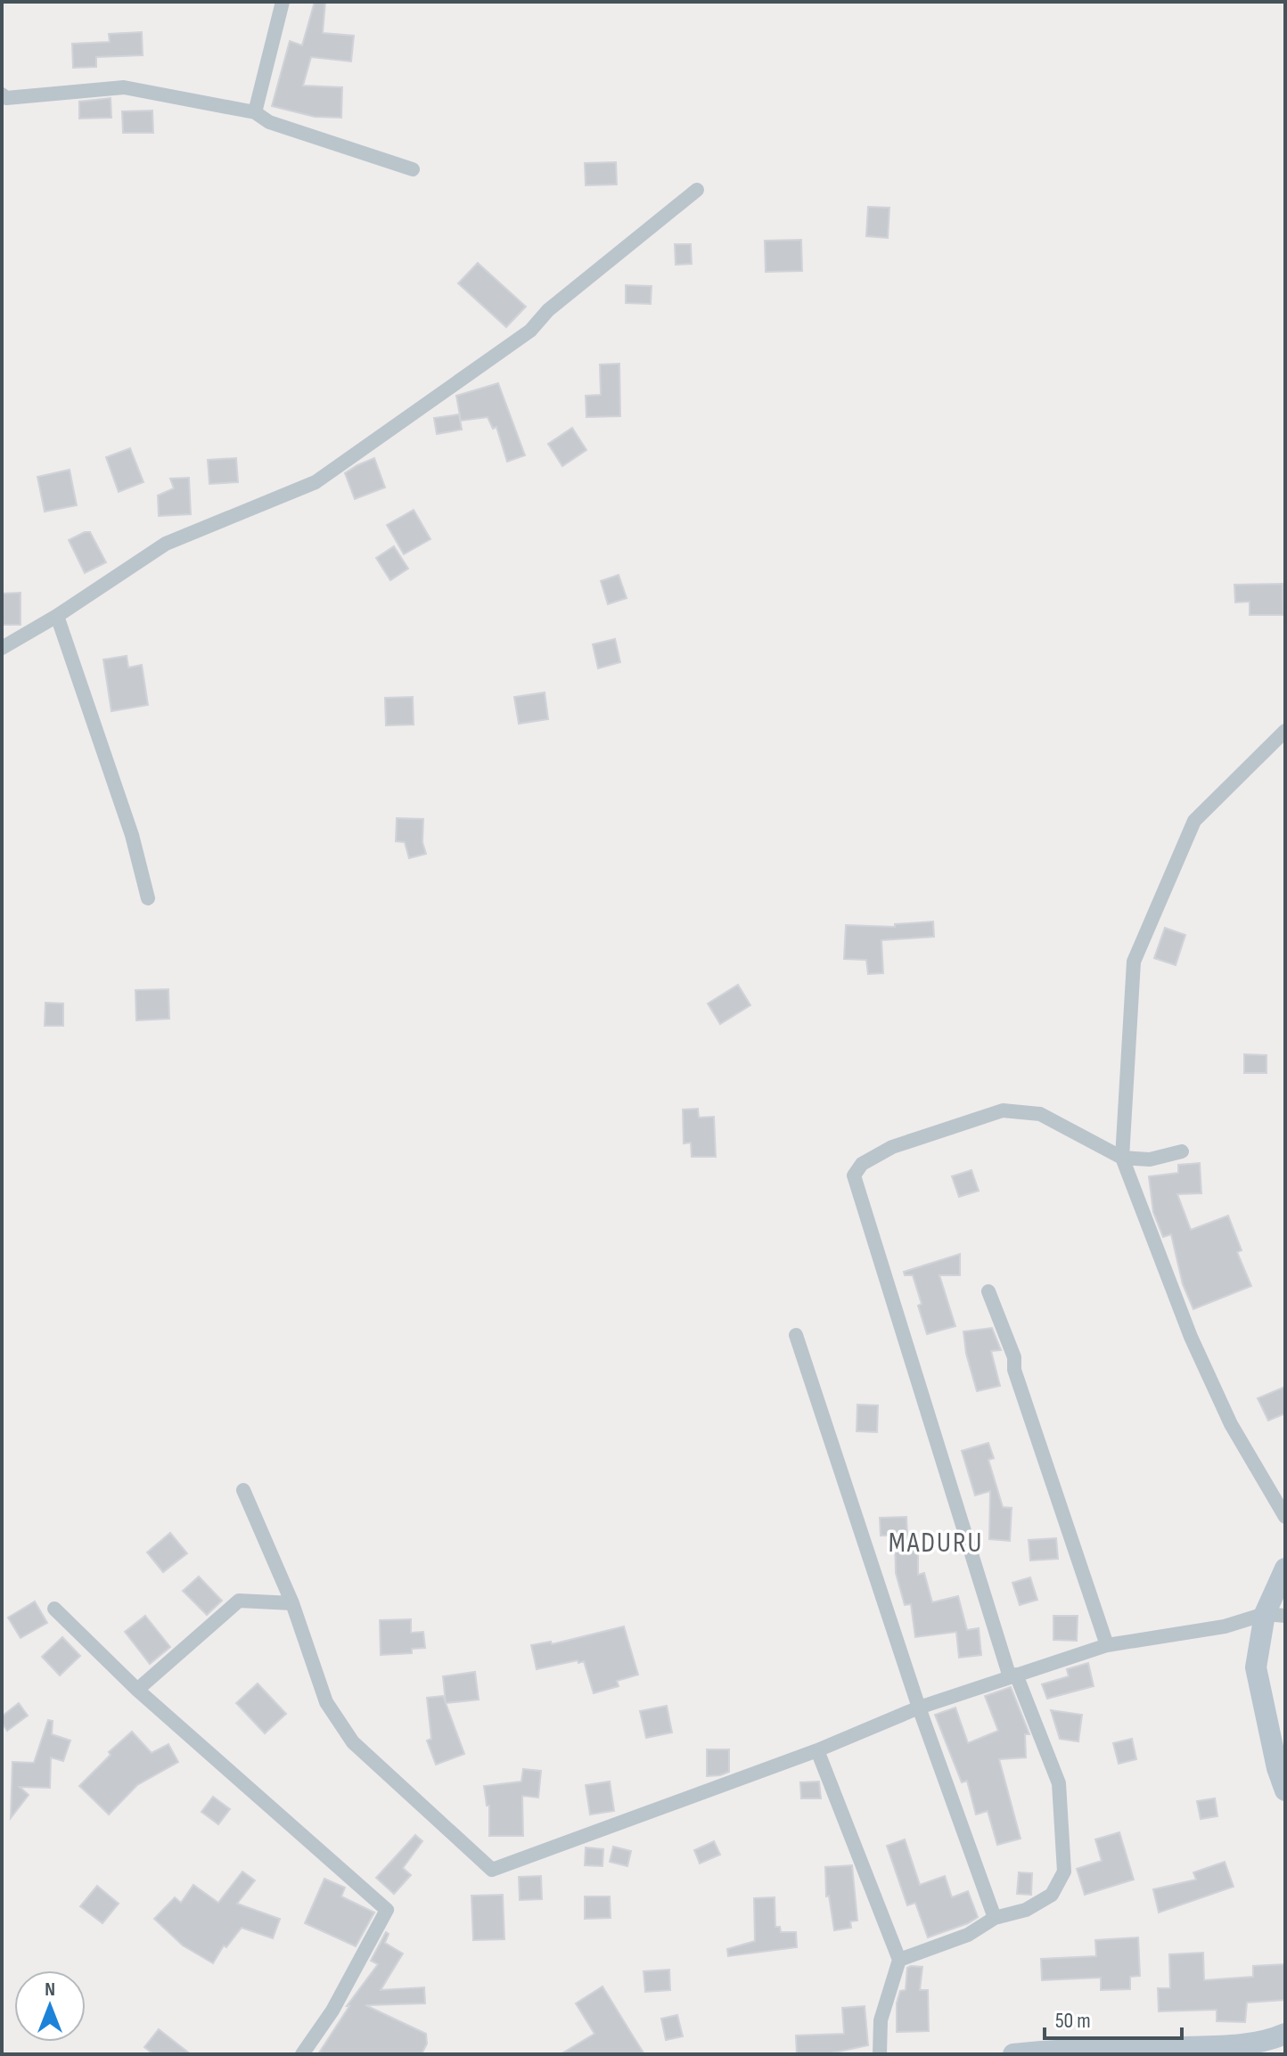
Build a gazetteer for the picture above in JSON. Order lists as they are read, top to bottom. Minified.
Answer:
{"districts":["MADURU"],"scale_bar":"50 m","north":"top"}
